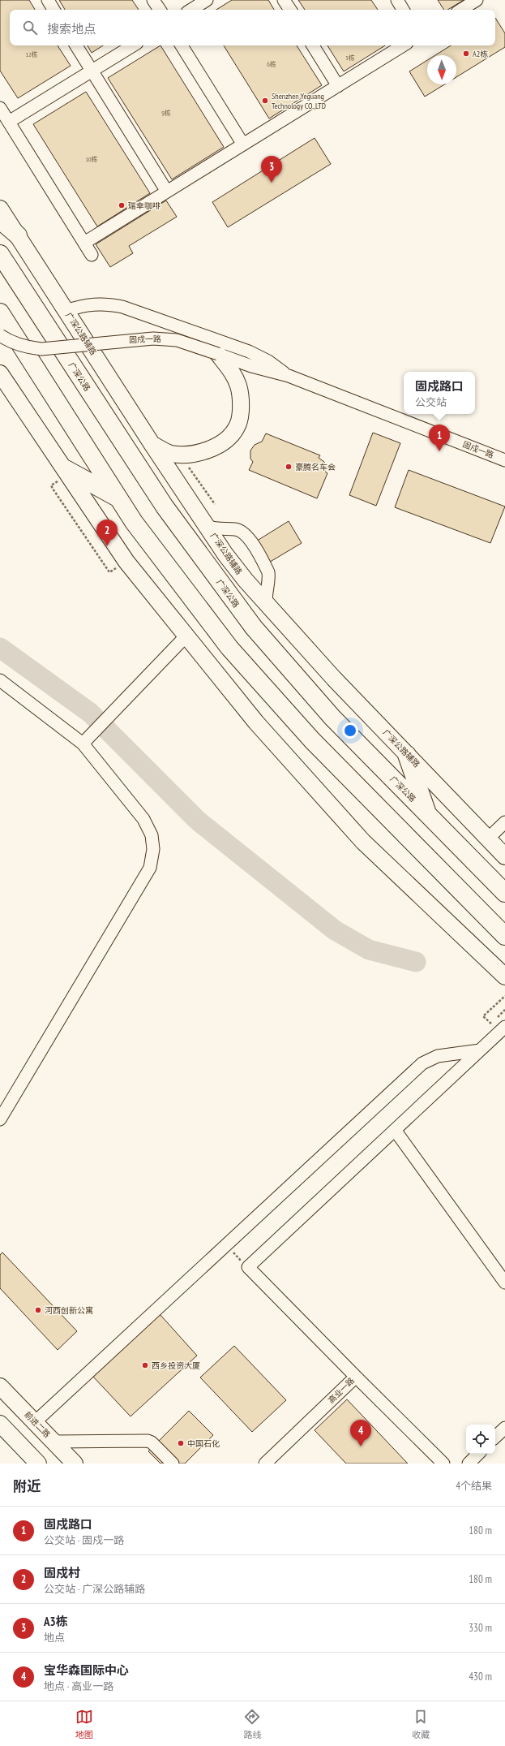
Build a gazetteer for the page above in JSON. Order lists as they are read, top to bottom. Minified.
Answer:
{"streets":{"highway":["广深公路"],"main road":["广深公路辅路","前进二路"],"street":["固戍一路","高业一路"]},"crossings":[["广深公路辅路","固戍一路"]],"places":["A2栋","Shenzhen Yeguang Technology CO.,LTD","瑞幸咖啡","豪腾名车会","河西创新公寓","西乡投资大厦","中国石化"],"house_numbers":["12栋","5栋","6栋","9栋","10栋"],"north":"bottom","page":{"search":"搜索地点","pins":["3","1","2","4"],"popup":["固戍路口","公交站"],"heading":["附近","4个结果"],"list":[{"mark":"1","name":"固戍路口","note":"公交站 · 固戍一路","value":"180 m"},{"mark":"2","name":"固戍村","note":"公交站 · 广深公路辅路","value":"180 m"},{"mark":"3","name":"A3栋","note":"地点","value":"330 m"},{"mark":"4","name":"宝华森国际中心","note":"地点 · 高业一路","value":"430 m"}],"nav":["地图","路线","收藏"]}}
